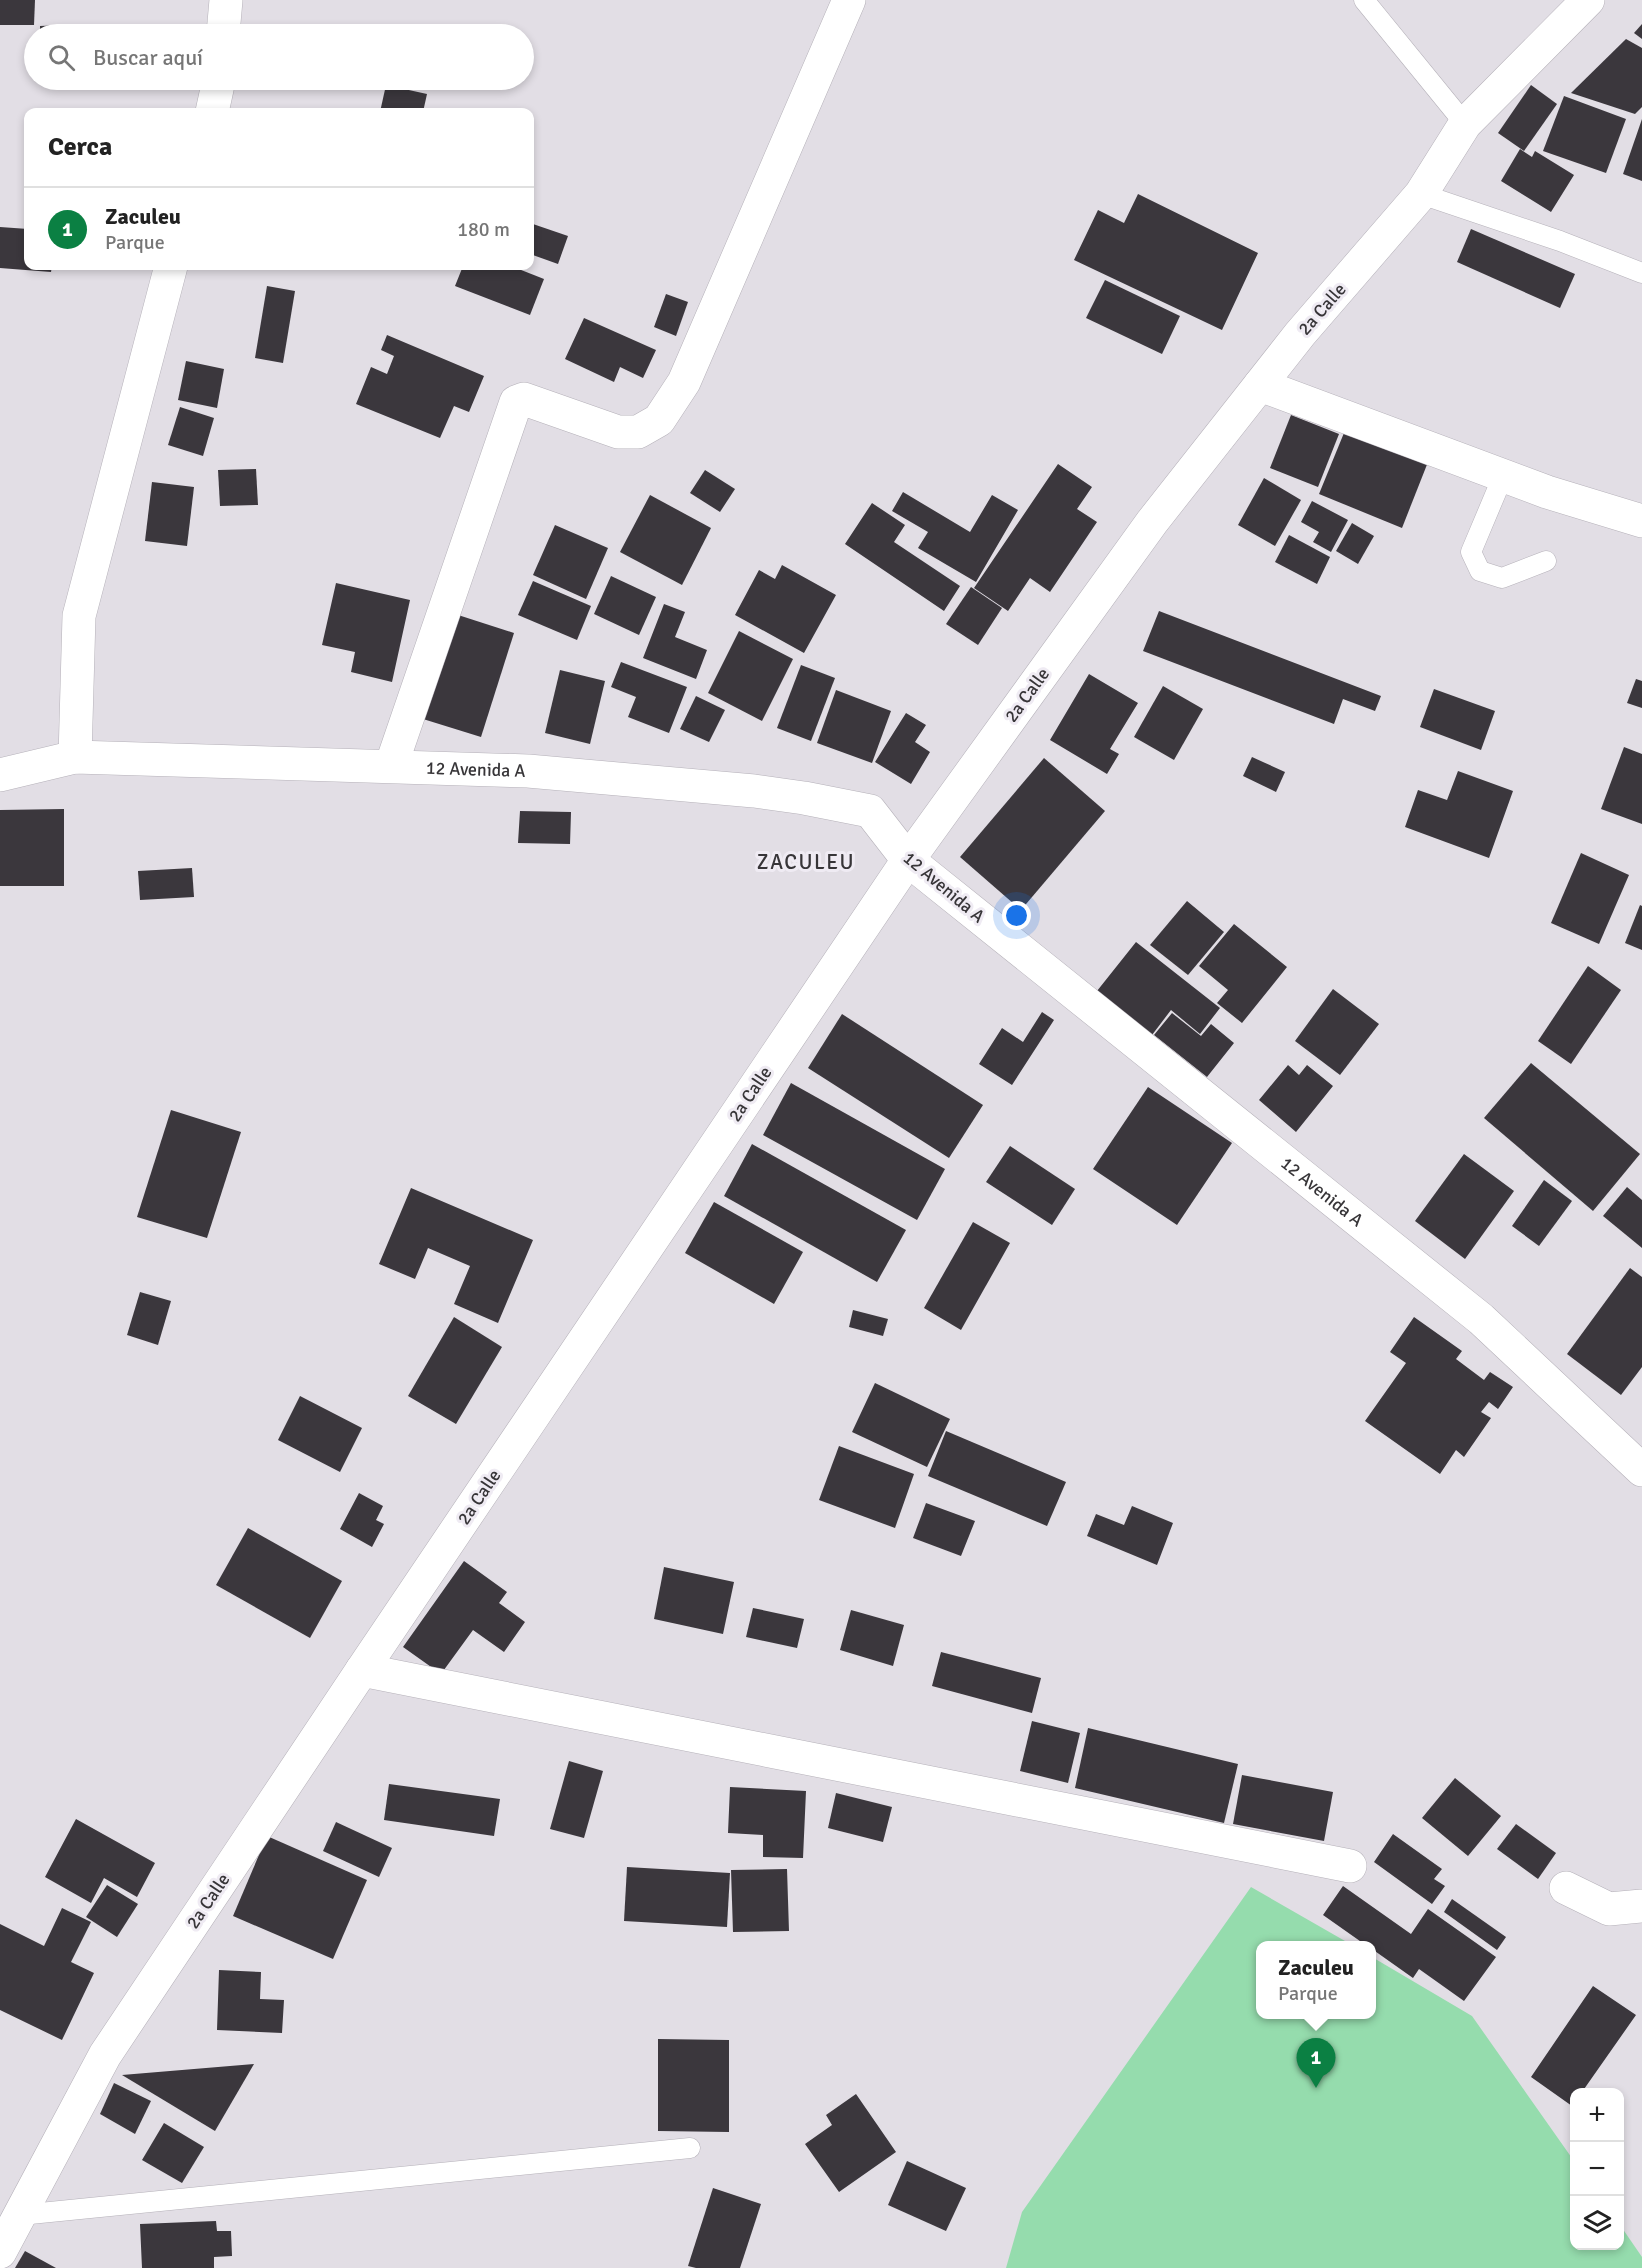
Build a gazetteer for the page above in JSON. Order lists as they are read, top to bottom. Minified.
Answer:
{"streets":{"street":["2a Calle","12 Avenida A"]},"crossings":[["2a Calle","12 Avenida A"]],"districts":["ZACULEU"],"page":{"search":"Buscar aquí","heading":"Cerca","list":[{"mark":"1","name":"Zaculeu","note":"Parque","value":"180 m"}],"popup":["Zaculeu","Parque"],"pins":"1","map_buttons":["+","−"]}}
